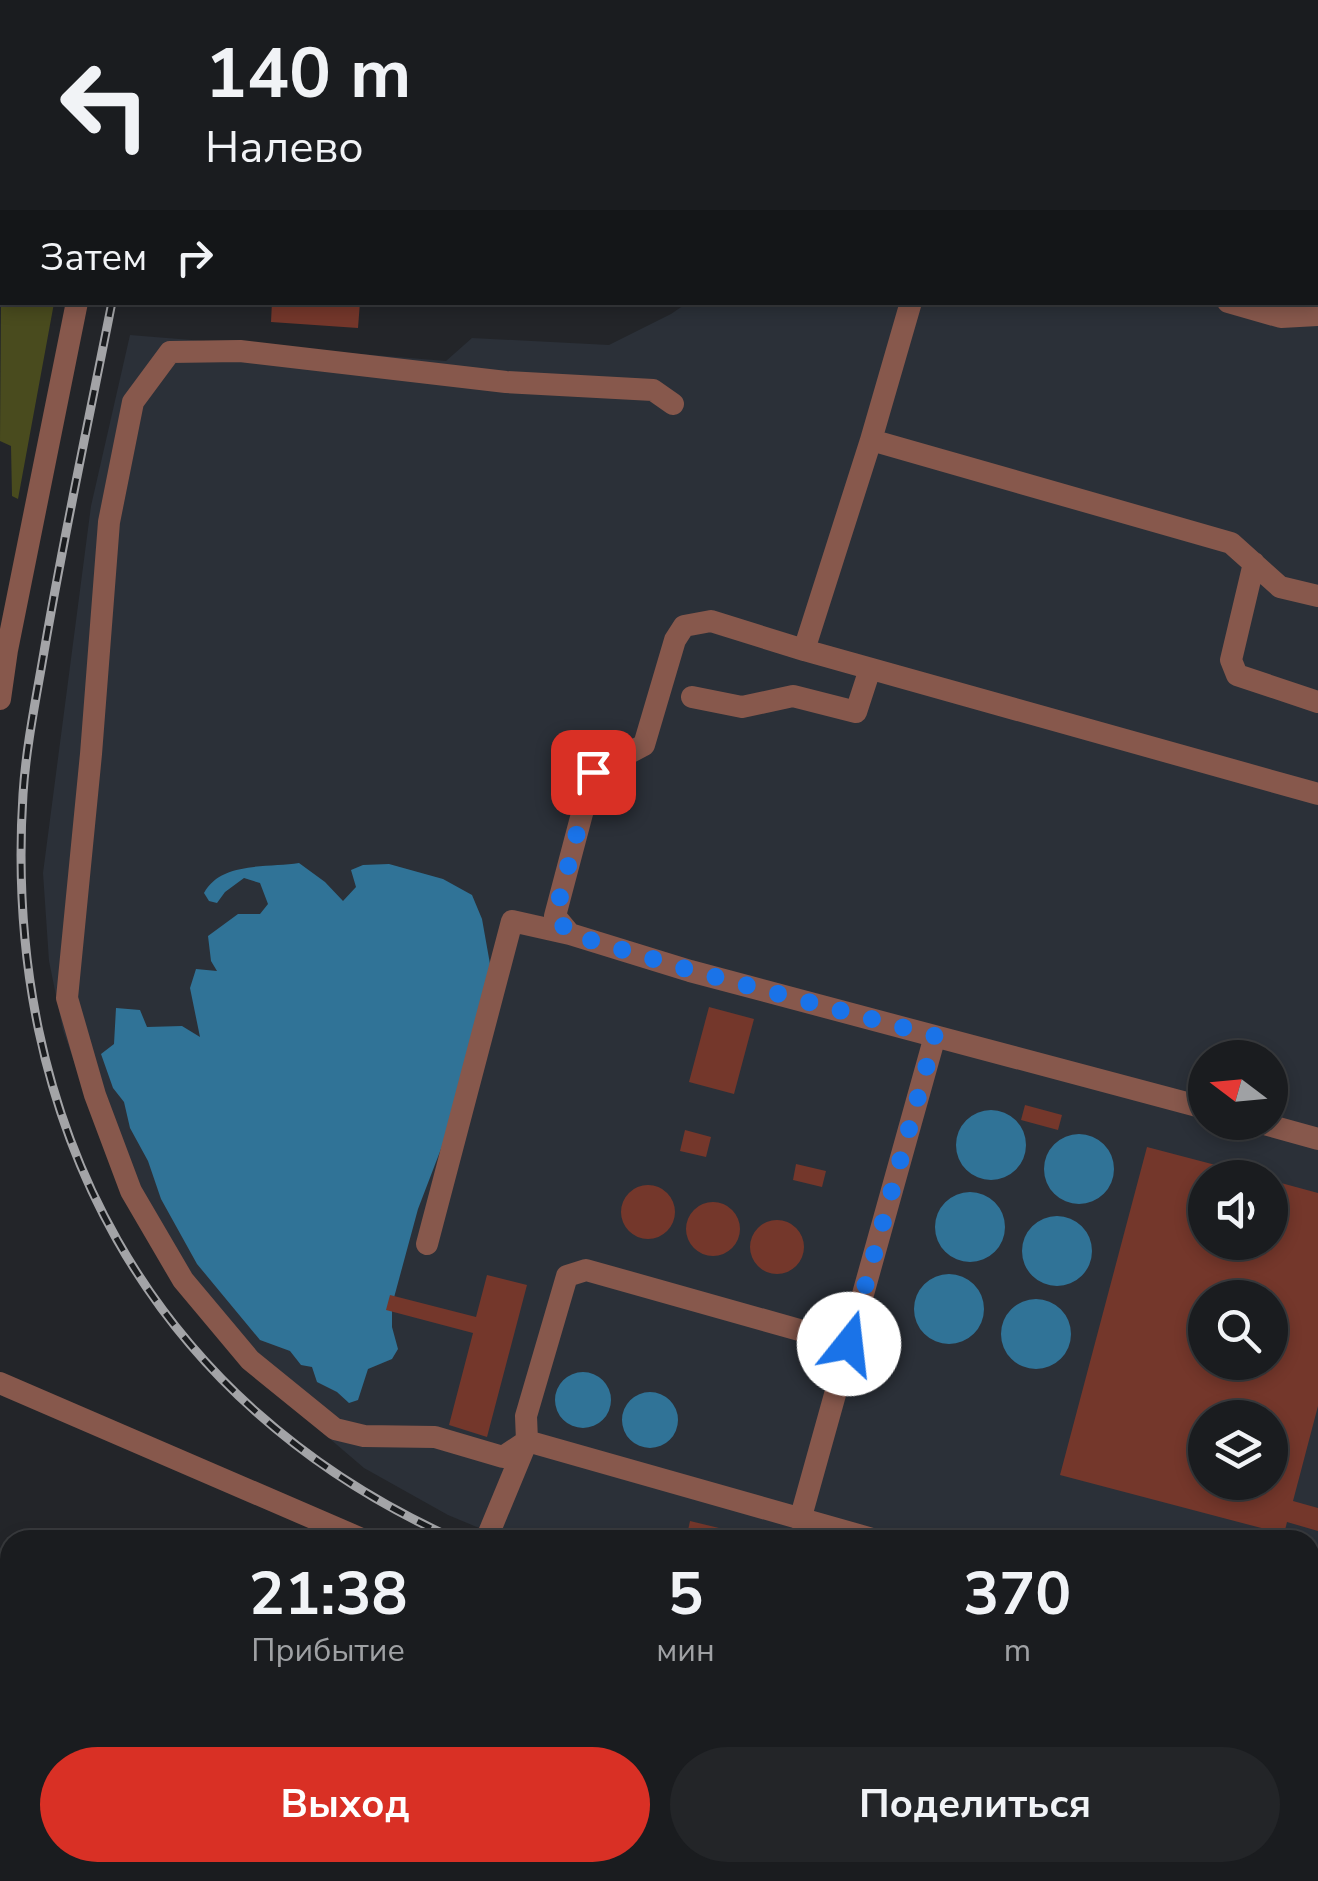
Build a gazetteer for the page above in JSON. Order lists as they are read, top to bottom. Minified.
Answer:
{"north":"left","page":{"turn":["140 m","Налево"],"then":"Затем","eta":["21:38","Прибытие","5","мин","370","m"],"buttons":["Выход","Поделиться"]}}
